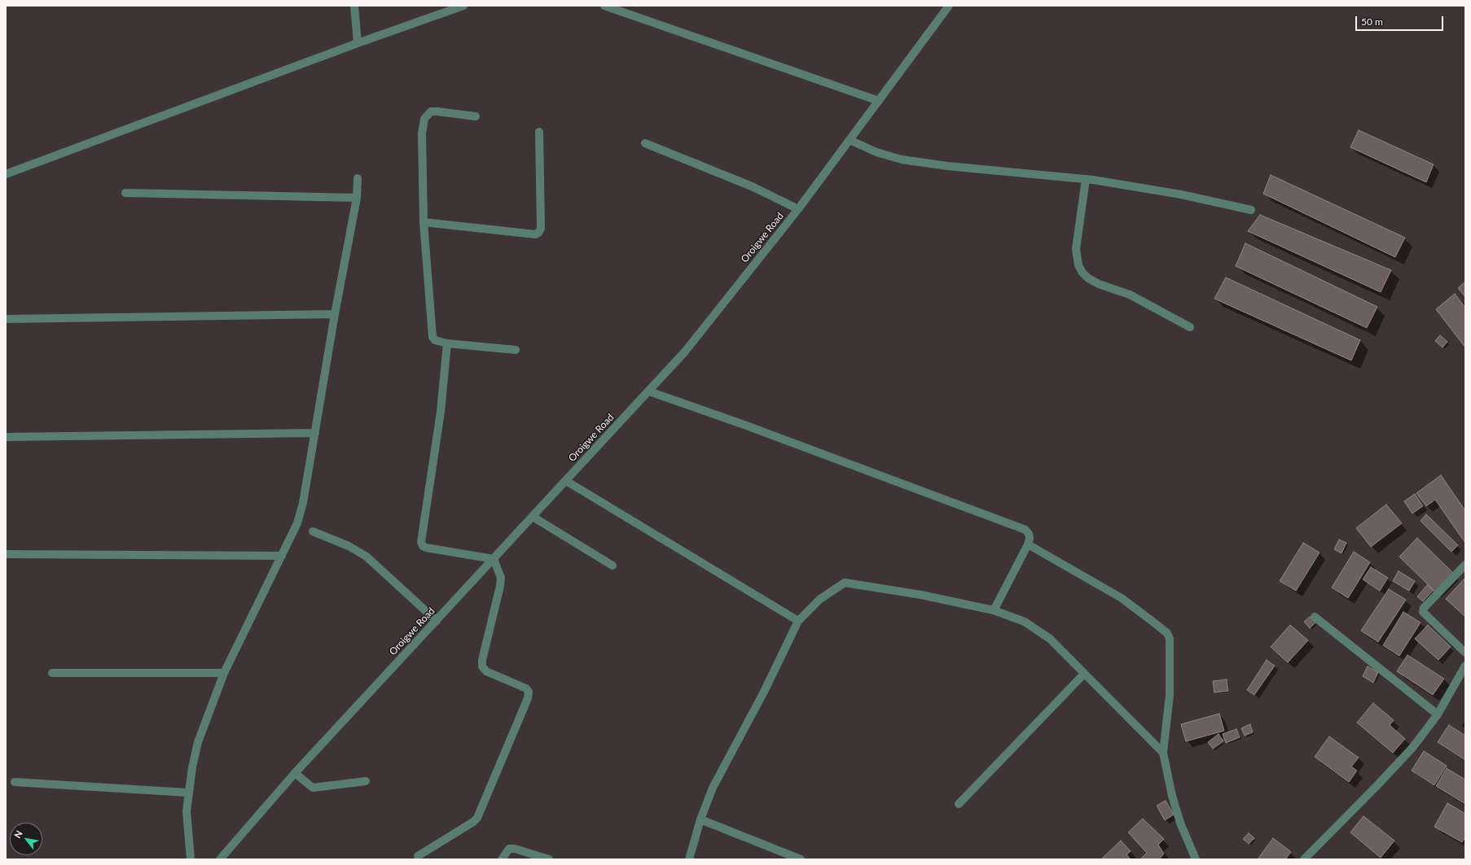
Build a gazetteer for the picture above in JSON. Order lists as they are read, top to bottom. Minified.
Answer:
{"streets":{"street":["Oroigwe Road"]},"scale_bar":"50 m","north":"top left"}
